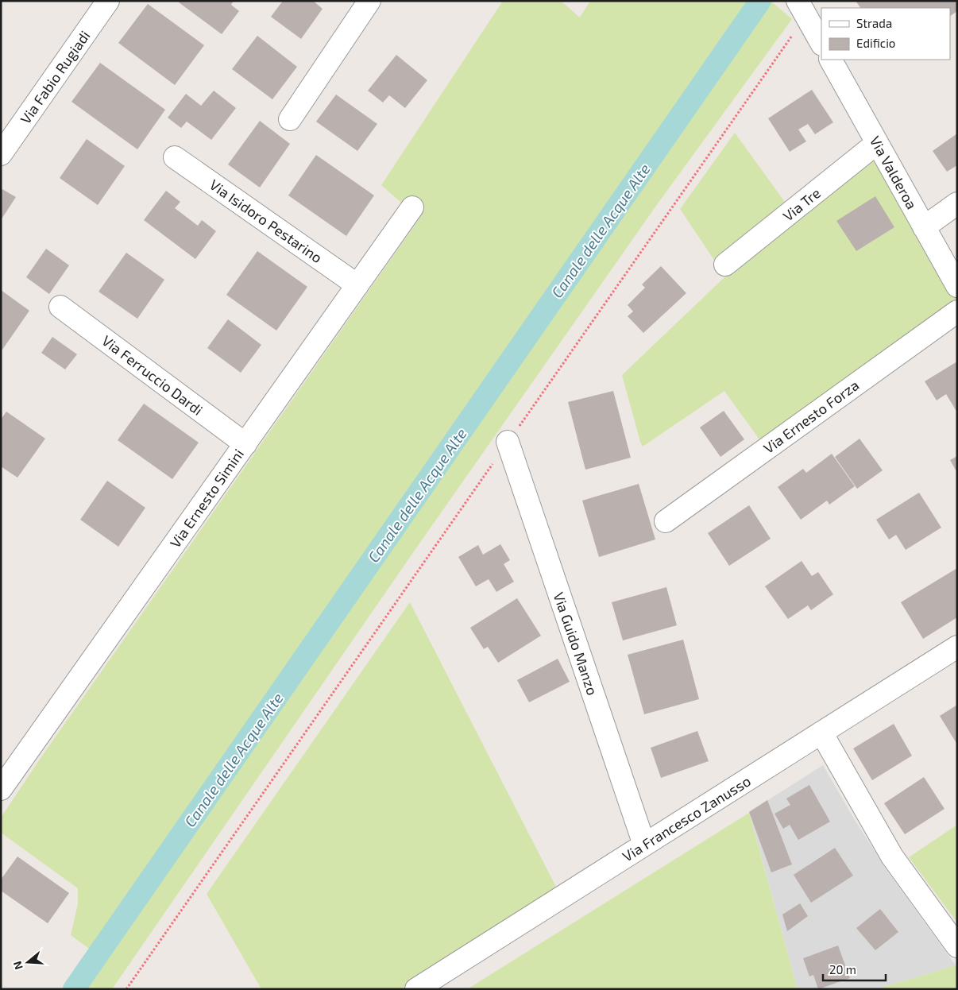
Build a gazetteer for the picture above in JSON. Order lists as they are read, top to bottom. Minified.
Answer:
{"streets":{"street":["Via Fabio Rugiadi","Via Valderoa","Via Tre","Via Isidoro Pestarino","Via Ferruccio Dardi","Via Ernesto Forza","Via Ernesto Simini","Via Guido Manzo","Via Francesco Zanusso"]},"crossings":[["Via Valderoa","Via Tre"],["Via Isidoro Pestarino","Via Ernesto Simini"],["Via Ferruccio Dardi","Via Ernesto Simini"],["Via Guido Manzo","Via Francesco Zanusso"]],"water":["Canale delle Acque Alte"],"legend":["Strada","Edificio"],"scale_bar":"20 m","north":"left"}
